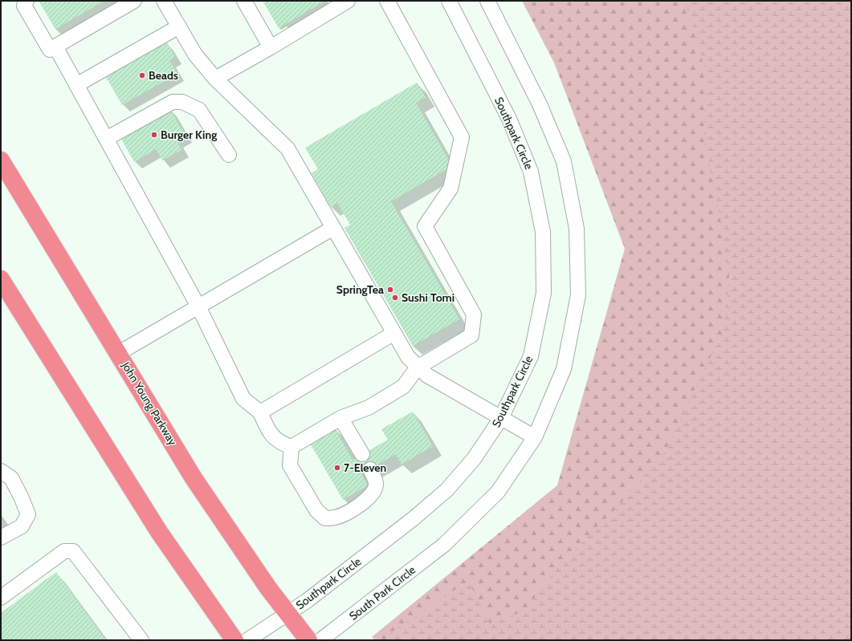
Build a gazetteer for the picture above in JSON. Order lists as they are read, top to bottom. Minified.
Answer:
{"streets":{"highway":["John Young Parkway"],"street":["Southpark Circle","South Park Circle"]},"crossings":[["Southpark Circle","John Young Parkway"]],"places":["Beads","Burger King","SpringTea","Sushi Tomi","7-Eleven"]}
